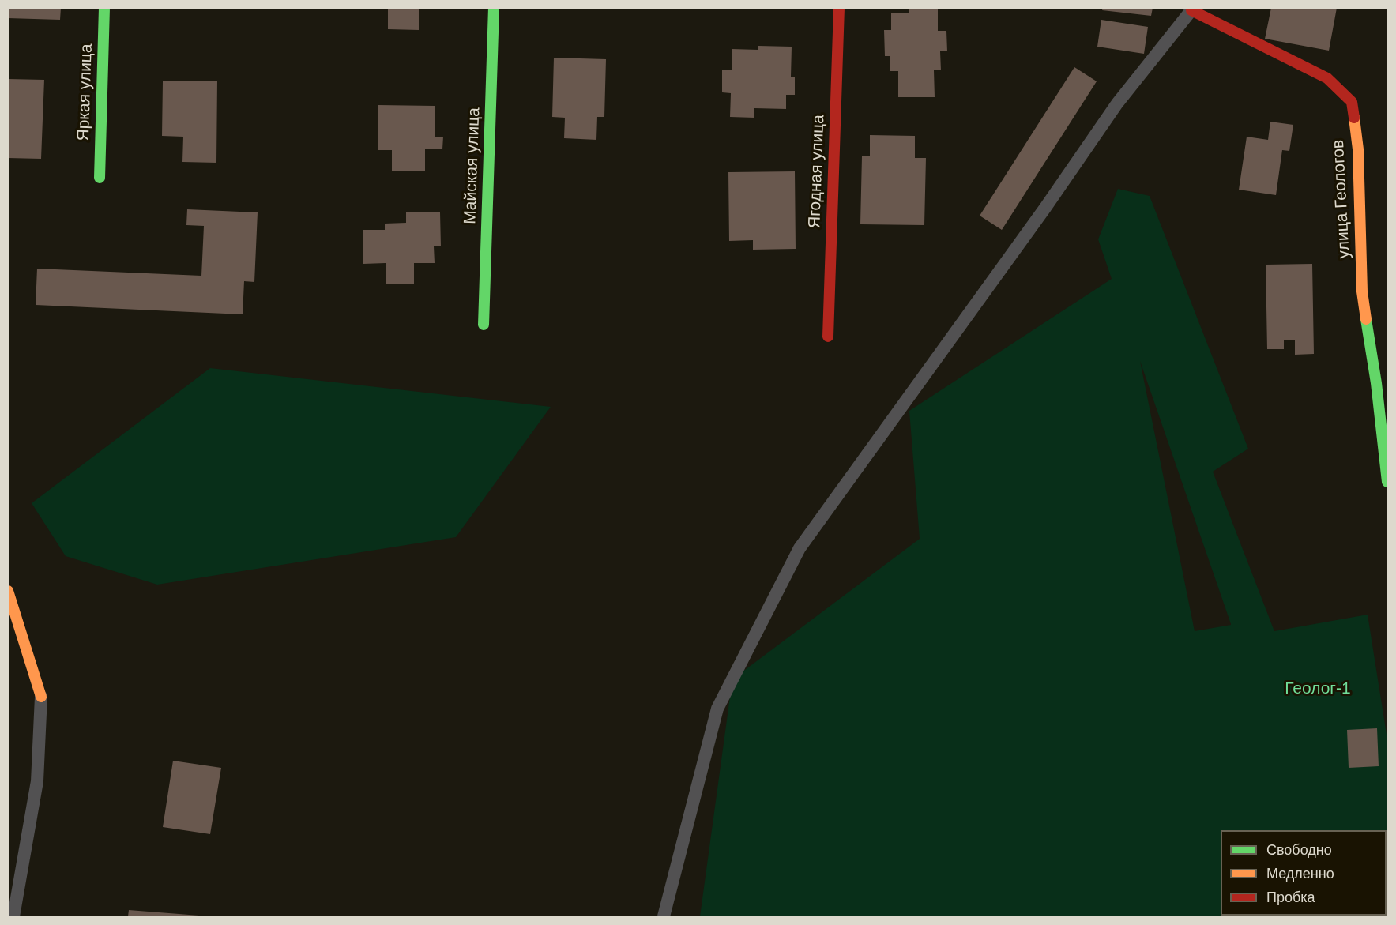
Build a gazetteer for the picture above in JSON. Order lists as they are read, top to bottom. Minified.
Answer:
{"streets":{"street":["Яркая улица","Майская улица","Ягодная улица","улица Геологов"]},"parks":["Геолог-1"],"legend":["Свободно","Медленно","Пробка"]}
